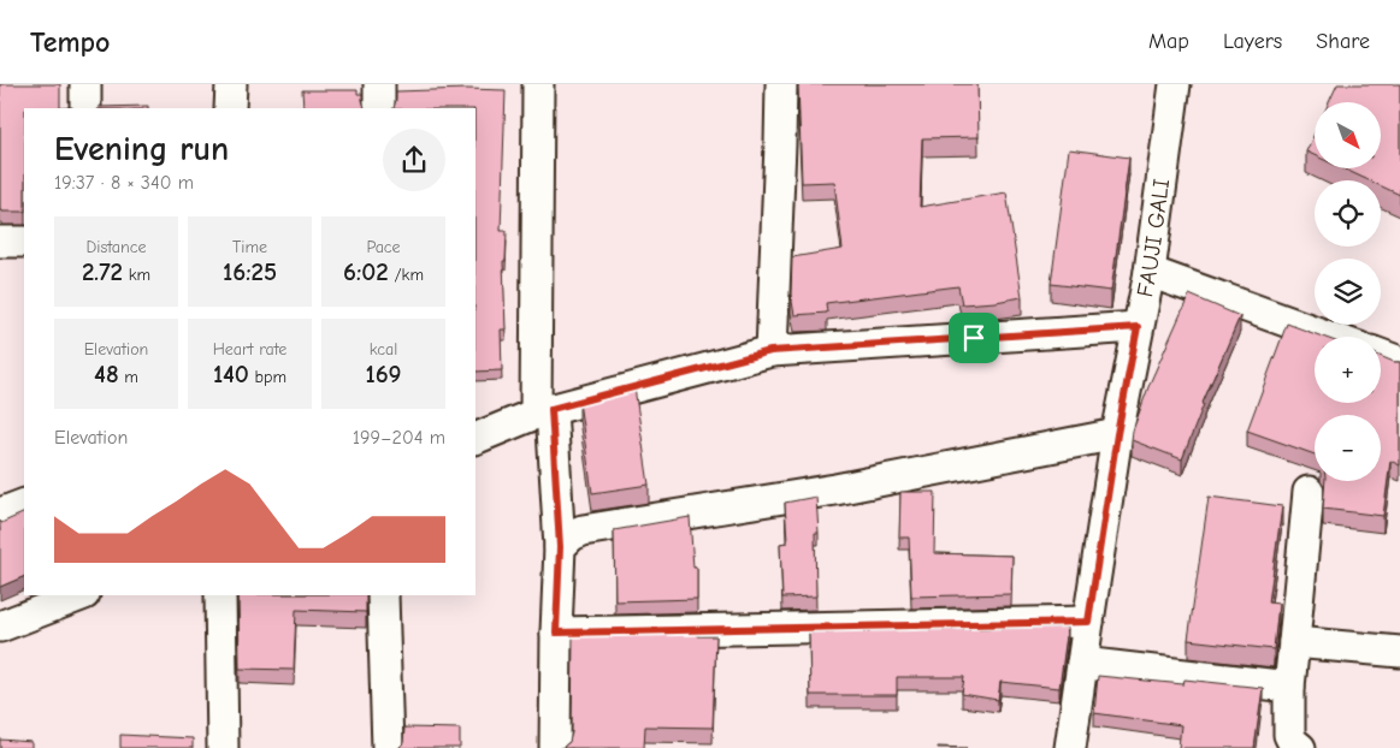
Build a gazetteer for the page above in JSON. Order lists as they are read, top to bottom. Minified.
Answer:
{"streets":{"street":["FAUJI GALI"]},"north":"bottom right","page":{"header":"Tempo","nav":["Map","Layers","Share"],"map_buttons":["+","−"],"heading":["Evening run","19:37 · 8 × 340 m"],"stats":[["Distance","2.72 km"],["Time","16:25"],["Pace","6:02 /km"],["Elevation","48 m"],["Heart rate","140 bpm"],["kcal","169"]],"chart":["Elevation","199–204 m"]}}
